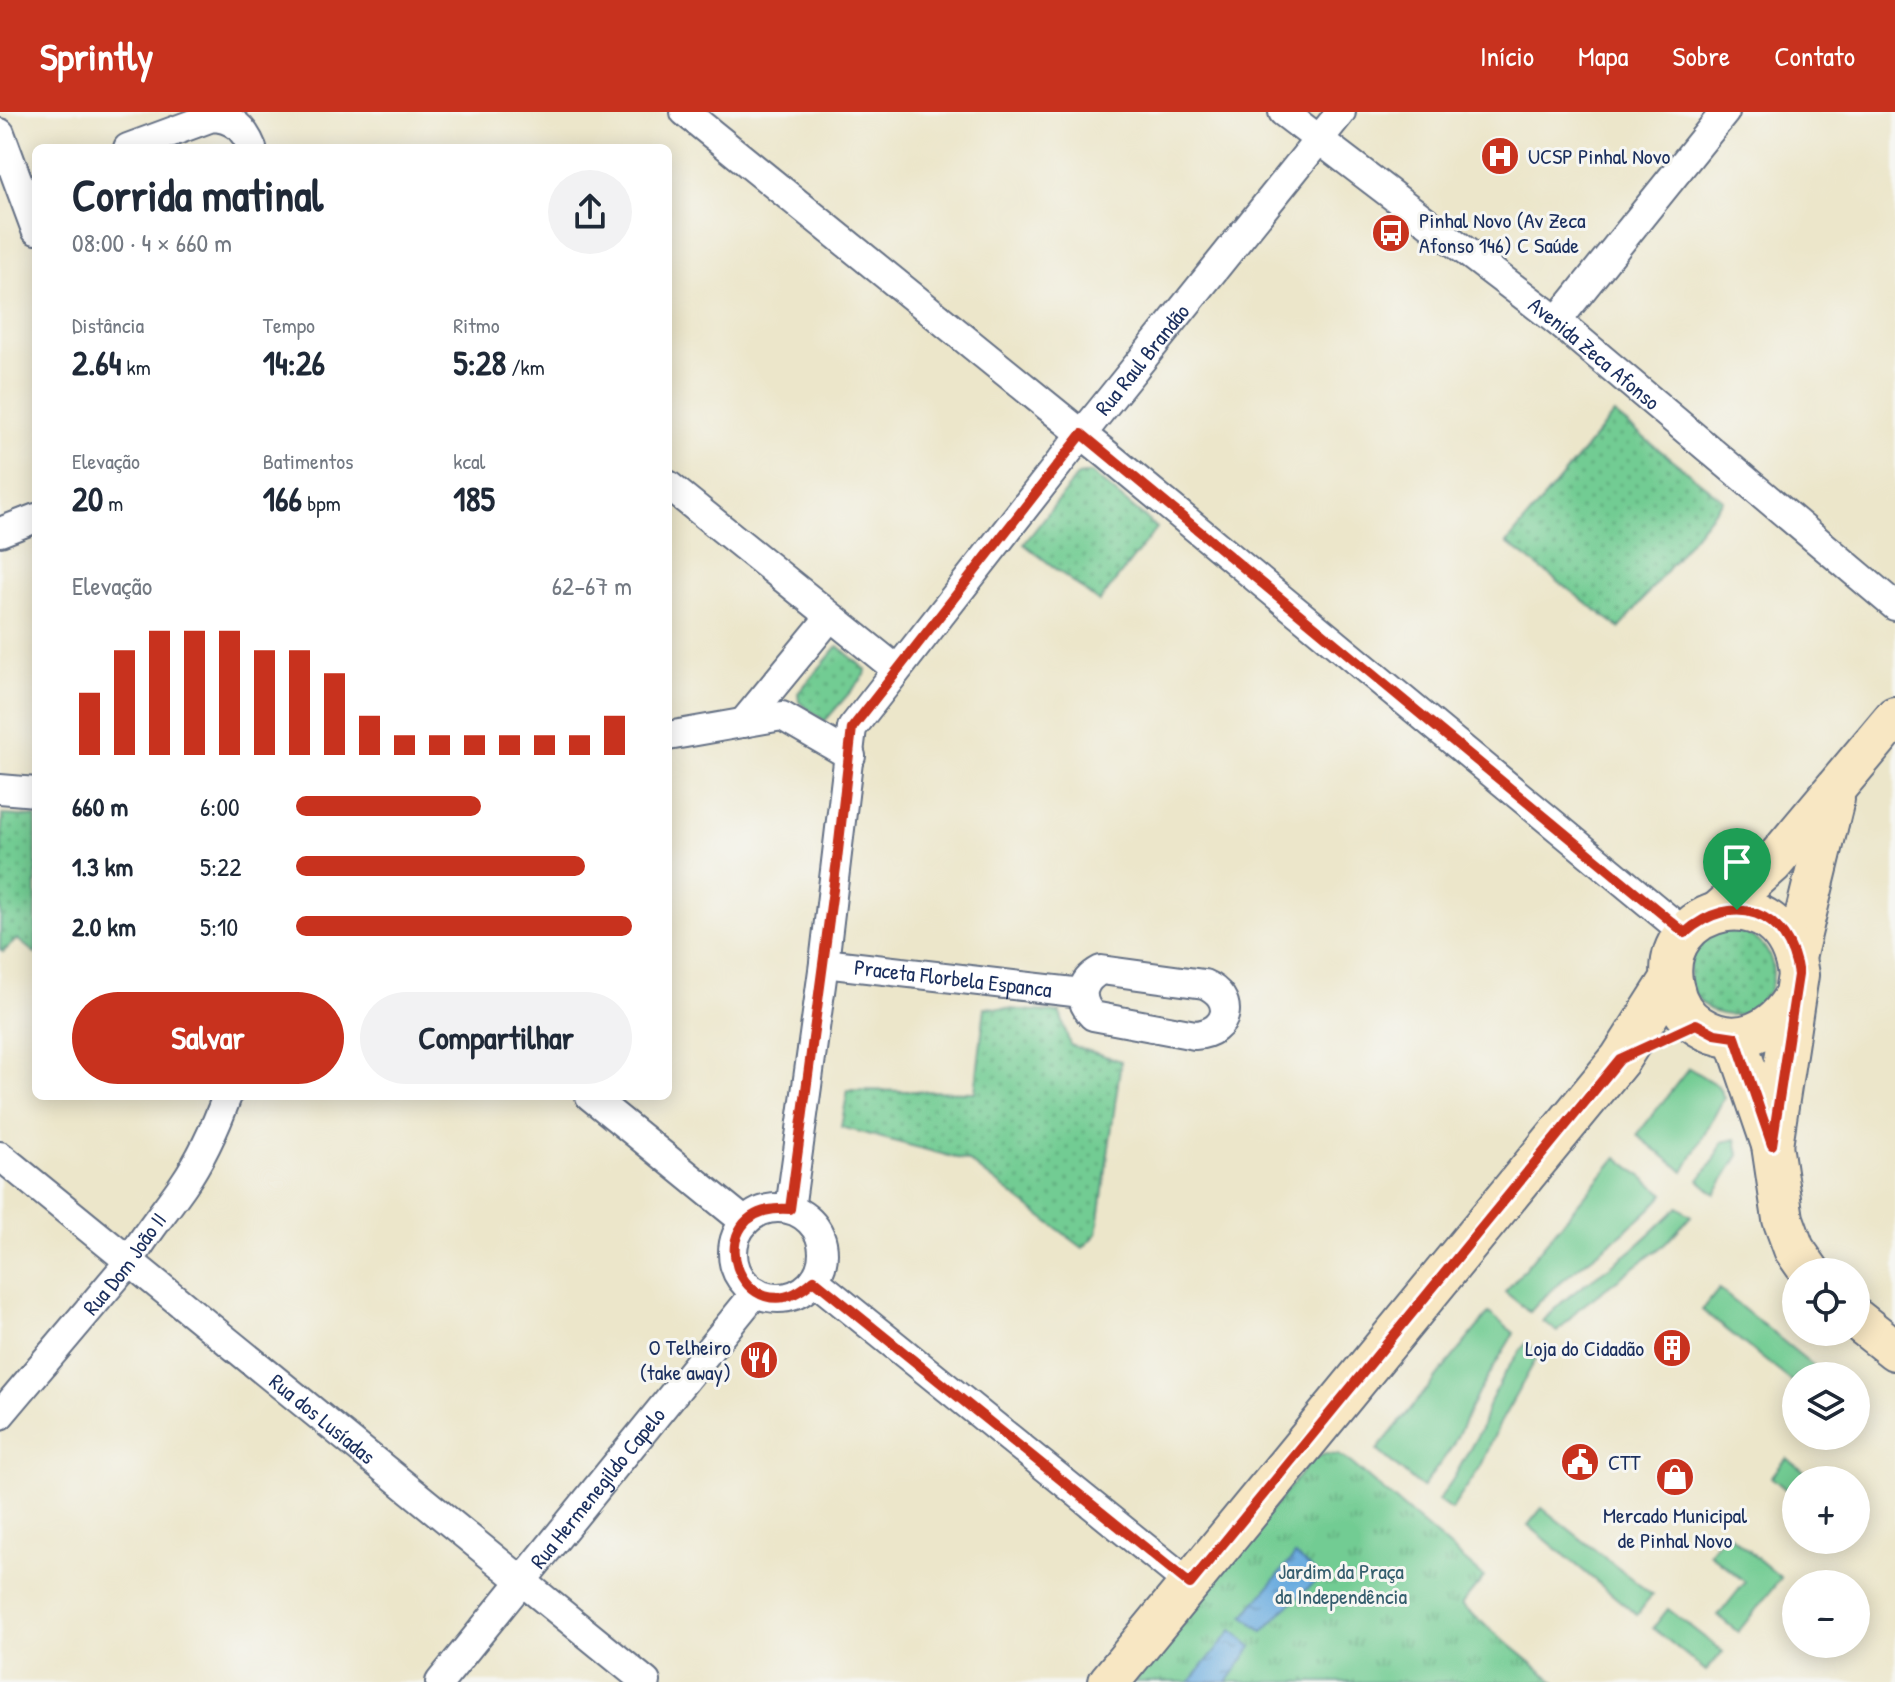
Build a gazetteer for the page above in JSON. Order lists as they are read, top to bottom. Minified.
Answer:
{"streets":{"street":["Avenida Zeca Afonso","Rua Raul Brandão","Praceta Florbela Espanca","Rua Dom João II","Rua dos Lusíadas","Rua Hermenegildo Capelo"]},"crossings":[["Avenida Zeca Afonso","Rua Raul Brandão"],["Rua Raul Brandão","Praceta Florbela Espanca"],["Rua Raul Brandão","Rua Hermenegildo Capelo"],["Rua Dom João II","Rua dos Lusíadas"],["Rua dos Lusíadas","Rua Hermenegildo Capelo"]],"parks":["Jardim da Praça da Independência"],"places":{"hospital":["UCSP Pinhal Novo"],"bus stop":["Pinhal Novo (Av Zeca Afonso 146) C Saúde"],"building":["Loja do Cidadão"],"restaurant":["O Telheiro (take away)"],"public building":["CTT"],"shop":["Mercado Municipal de Pinhal Novo"]},"page":{"header":"Sprintly","nav":["Início","Mapa","Sobre","Contato"],"heading":["Corrida matinal","08:00 · 4 × 660 m"],"stats":[["Distância","2.64 km"],["Tempo","14:26"],["Ritmo","5:28 /km"],["Elevação","20 m"],["Batimentos","166 bpm"],["kcal","185"]],"chart":["Elevação","62–67 m"],"list":[{"name":"660 m","note":"6:00"},{"name":"1.3 km","note":"5:22"},{"name":"2.0 km","note":"5:10"}],"buttons":["Salvar","Compartilhar"],"map_buttons":["+","−"]}}
